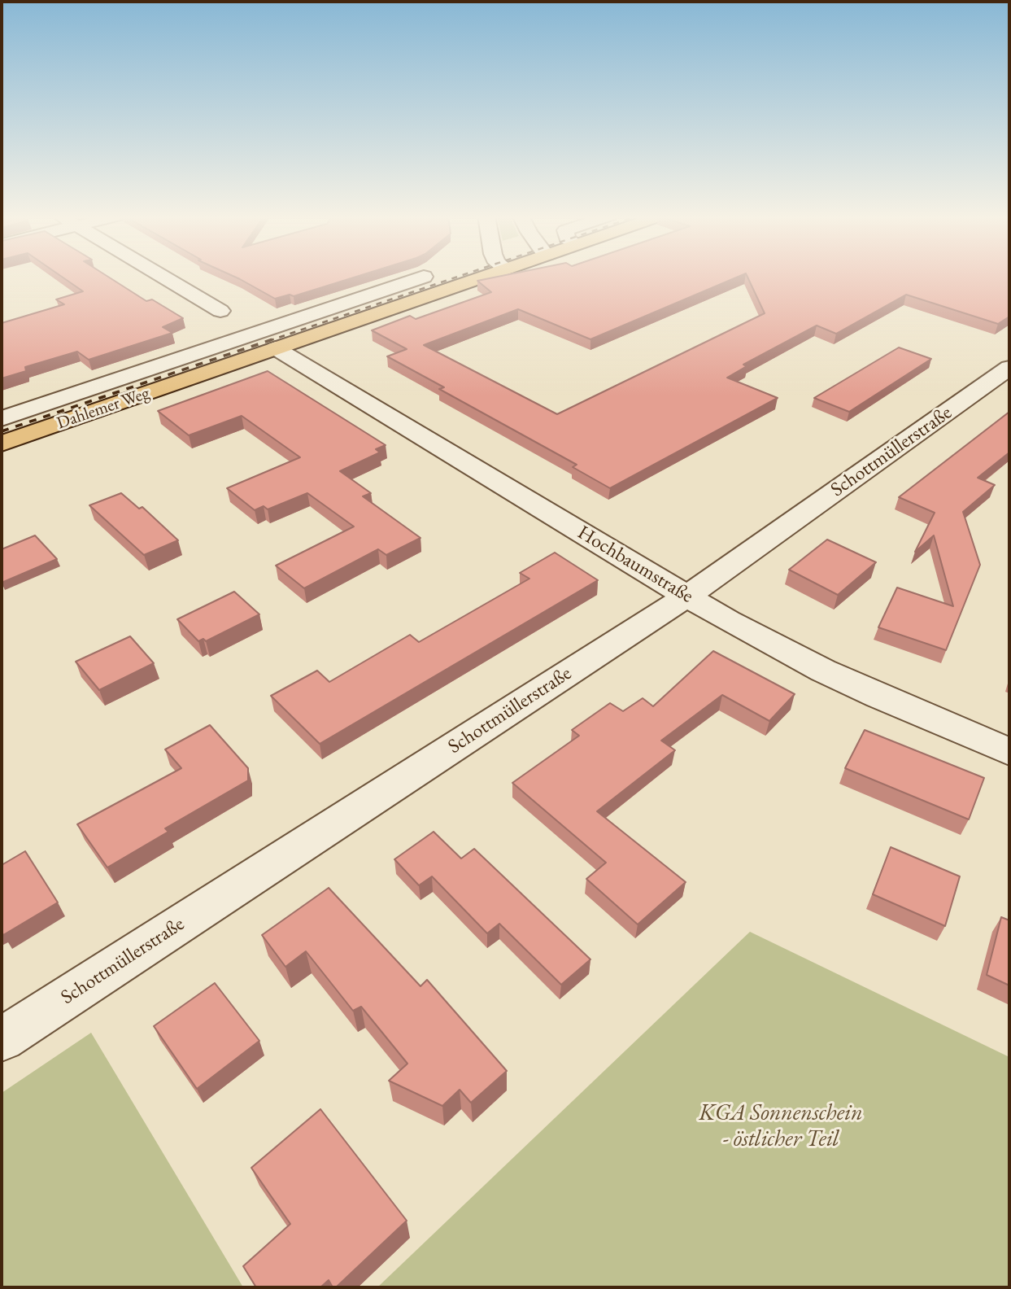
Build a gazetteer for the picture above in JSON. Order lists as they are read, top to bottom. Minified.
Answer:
{"streets":{"main road":["Dahlemer Weg"],"street":["Schottmüllerstraße","Hochbaumstraße"]},"crossings":[["Dahlemer Weg","Hochbaumstraße"],["Schottmüllerstraße","Hochbaumstraße"]],"parks":["KGA Sonnenschein - östlicher Teil"]}
